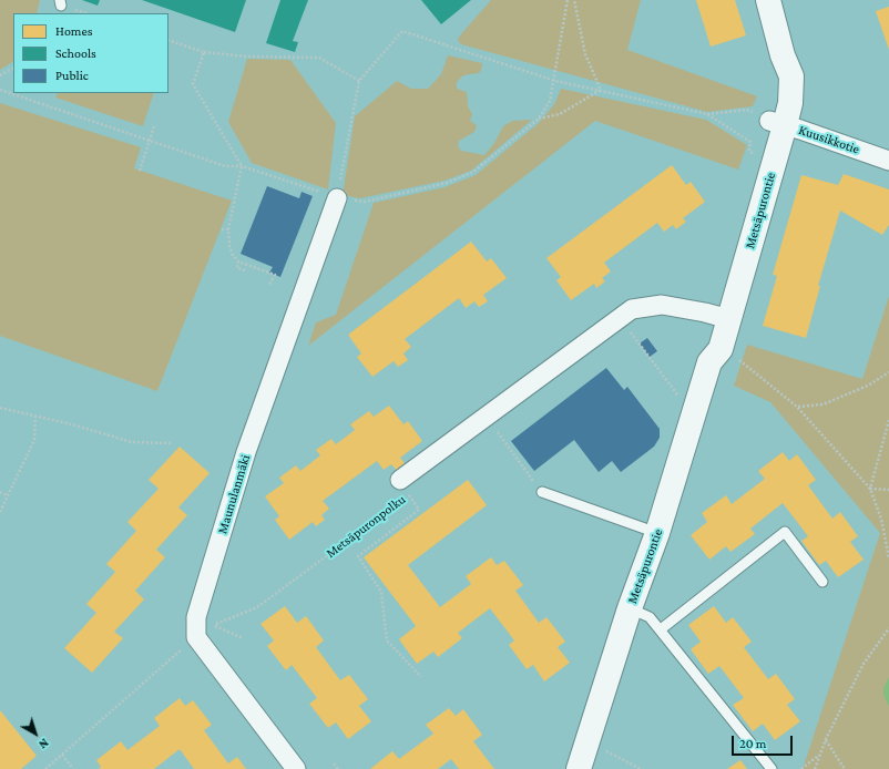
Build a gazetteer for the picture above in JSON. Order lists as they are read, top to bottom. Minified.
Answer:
{"streets":{"street":["Kuusikkotie","Metsäpurontie","Maunulanmäki","Metsäpuronpolku"]},"crossings":[["Kuusikkotie","Metsäpurontie"],["Metsäpurontie","Metsäpuronpolku"]],"legend":["Homes","Schools","Public"],"scale_bar":"20 m","north":"bottom right"}
